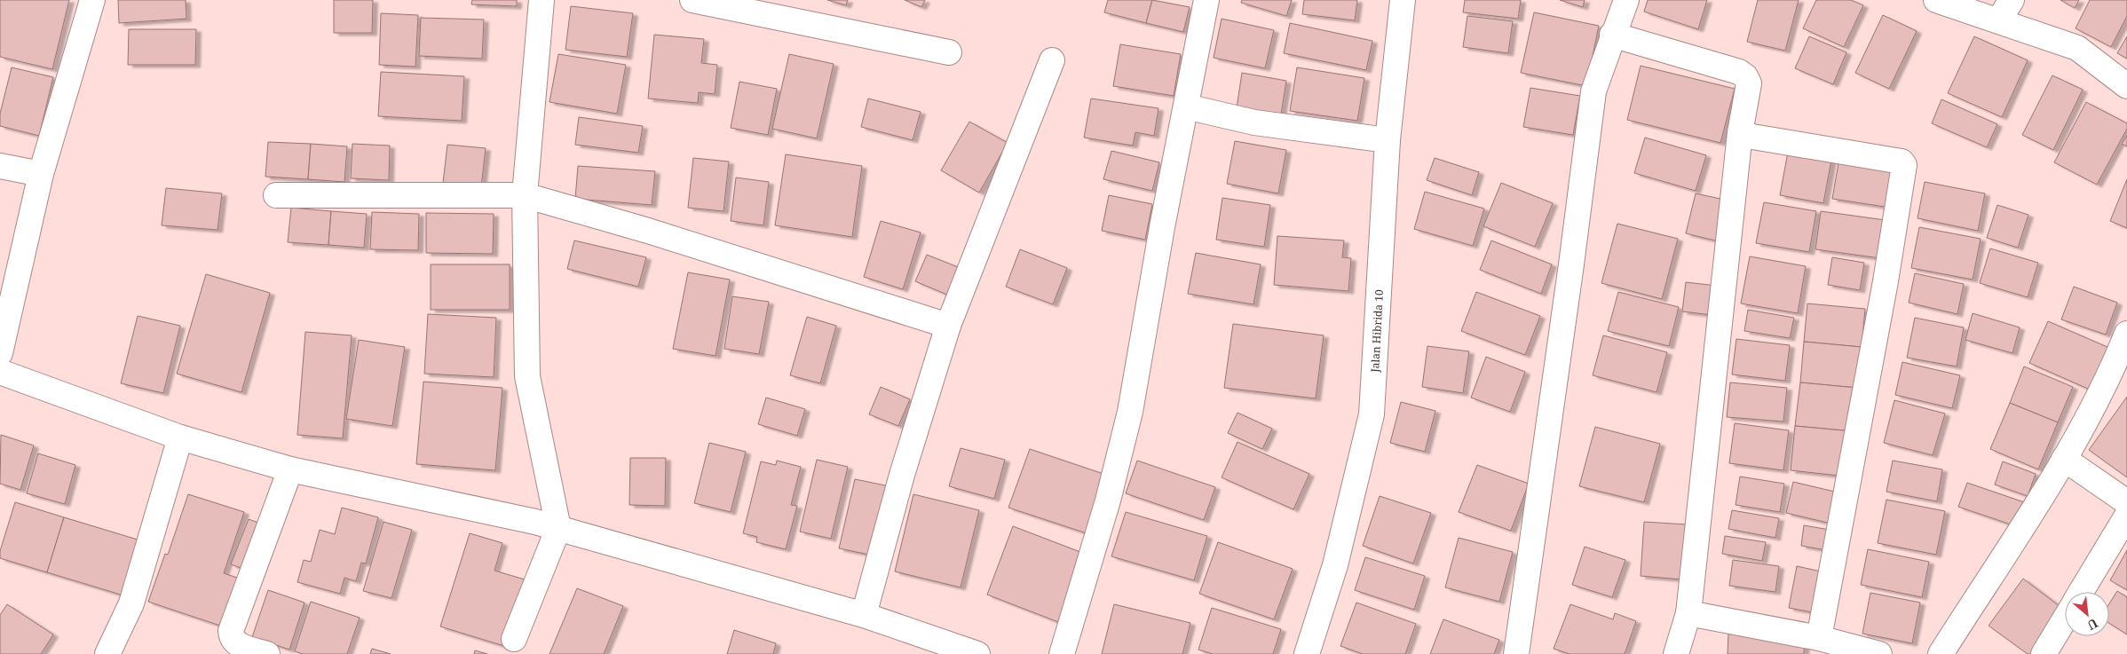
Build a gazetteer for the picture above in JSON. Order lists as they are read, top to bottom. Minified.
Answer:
{"streets":{"street":["Jalan Hibrida 10"]},"north":"bottom right"}
